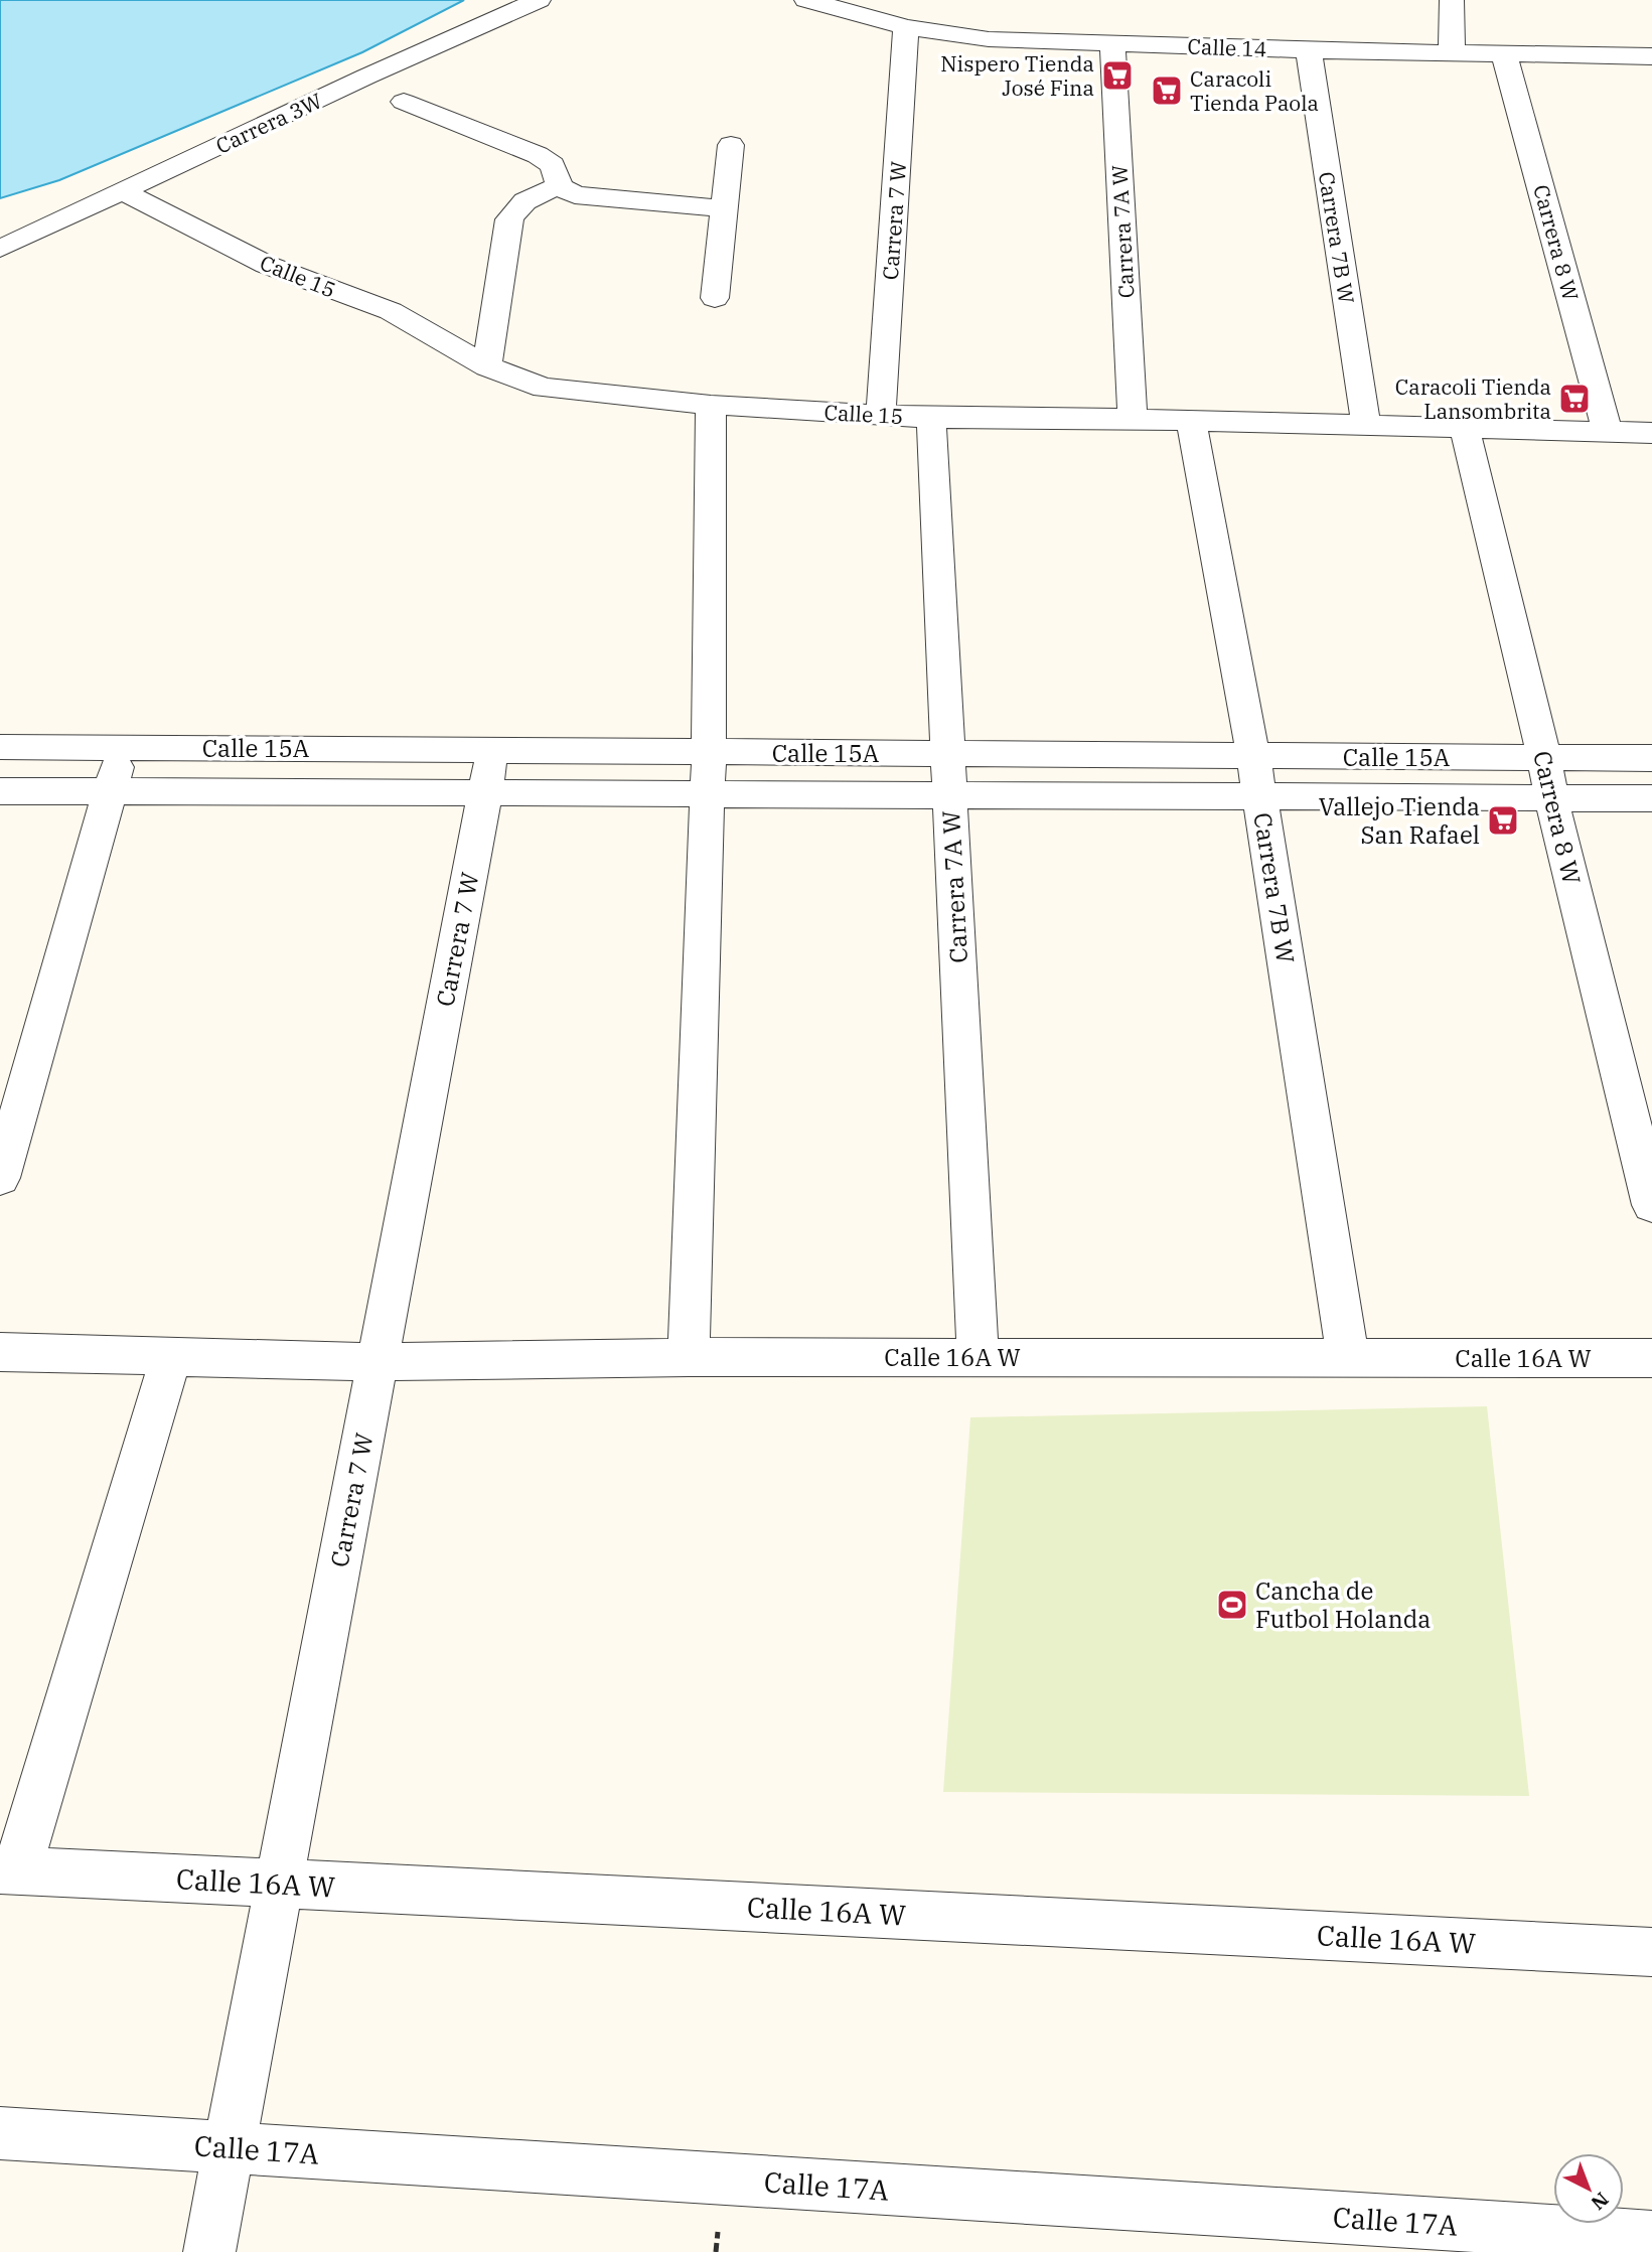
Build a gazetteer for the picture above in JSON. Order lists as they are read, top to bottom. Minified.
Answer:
{"streets":{"street":["Calle 14","Carrera 3W","Carrera 7 W","Carrera 7A W","Carrera 7B W","Carrera 8 W","Calle 15","Calle 15A","Calle 16A W","Calle 17A"]},"crossings":[["Calle 14","Carrera 7 W"],["Calle 14","Carrera 7A W"],["Calle 14","Carrera 7B W"],["Calle 14","Carrera 8 W"],["Carrera 3W","Calle 15"],["Carrera 7 W","Calle 15"],["Carrera 7 W","Calle 15A"],["Carrera 7 W","Calle 16A W"],["Carrera 7 W","Calle 17A"],["Carrera 7A W","Calle 15"],["Carrera 7A W","Calle 15A"],["Carrera 7A W","Calle 16A W"],["Carrera 7B W","Calle 15"],["Carrera 7B W","Calle 15A"],["Carrera 7B W","Calle 16A W"],["Carrera 8 W","Calle 15"],["Carrera 8 W","Calle 15A"]],"places":{"supermarket":["Nispero Tienda José Fina","Caracoli Tienda Paola","Caracoli Tienda Lansombrita","Vallejo Tienda San Rafael"],"sports":["Cancha de Futbol Holanda"]},"north":"bottom right"}
